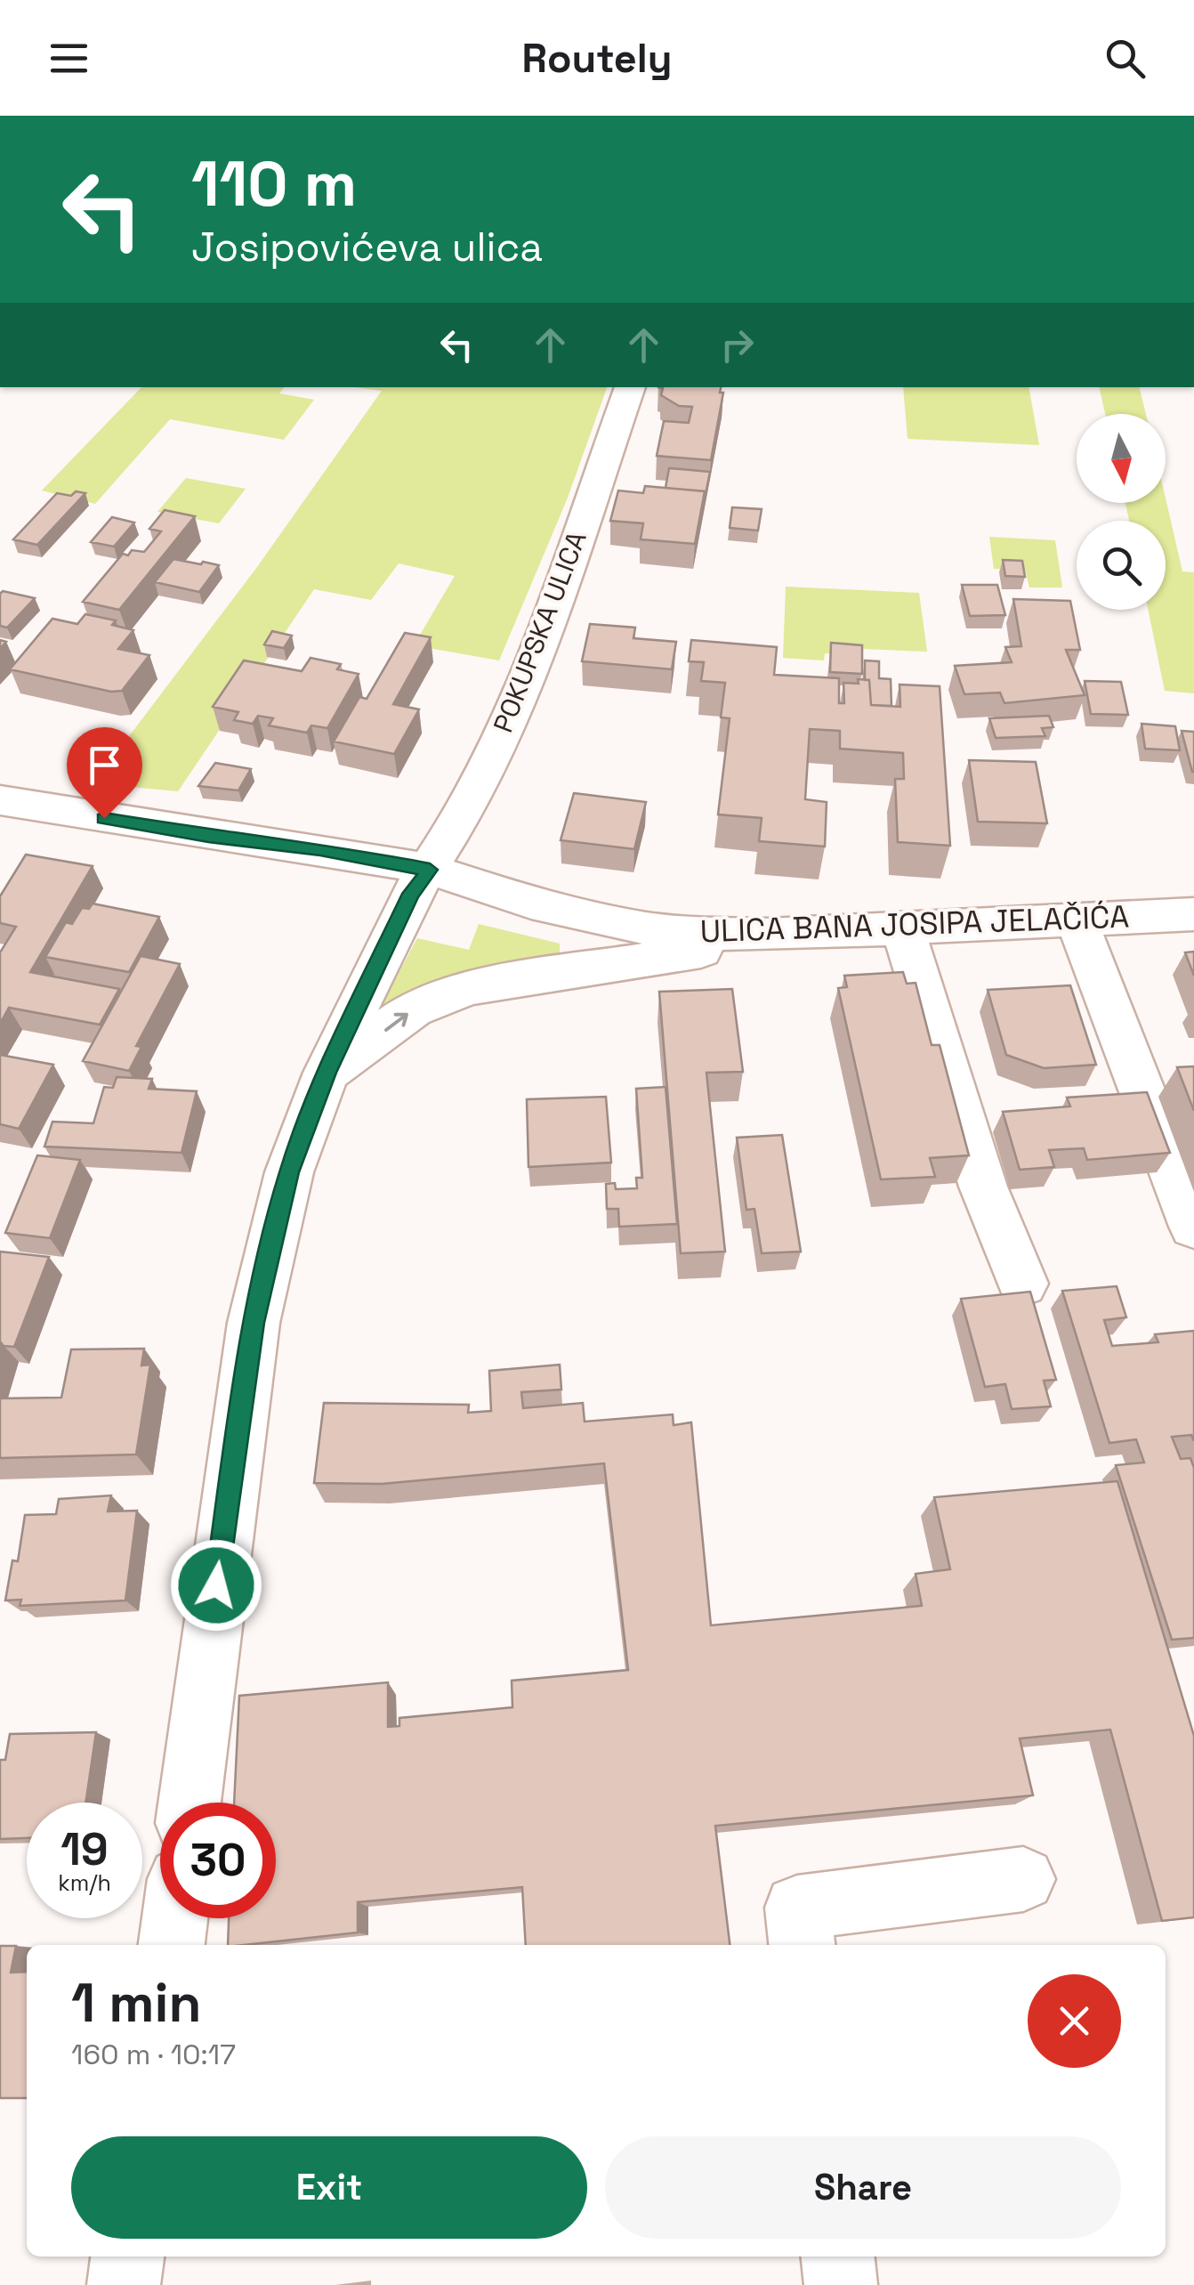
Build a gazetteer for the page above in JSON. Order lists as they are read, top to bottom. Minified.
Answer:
{"streets":{"street":["POKUPSKA ULICA","ULICA BANA JOSIPA JELAČIĆA"]},"crossings":[["POKUPSKA ULICA","ULICA BANA JOSIPA JELAČIĆA"]],"north":"bottom","page":{"header":"Routely","turn":["110 m","Josipovićeva ulica"],"speed":"19 km/h","limit":"30","heading":["1 min","160 m · 10:17"],"buttons":["Exit","Share"]}}
